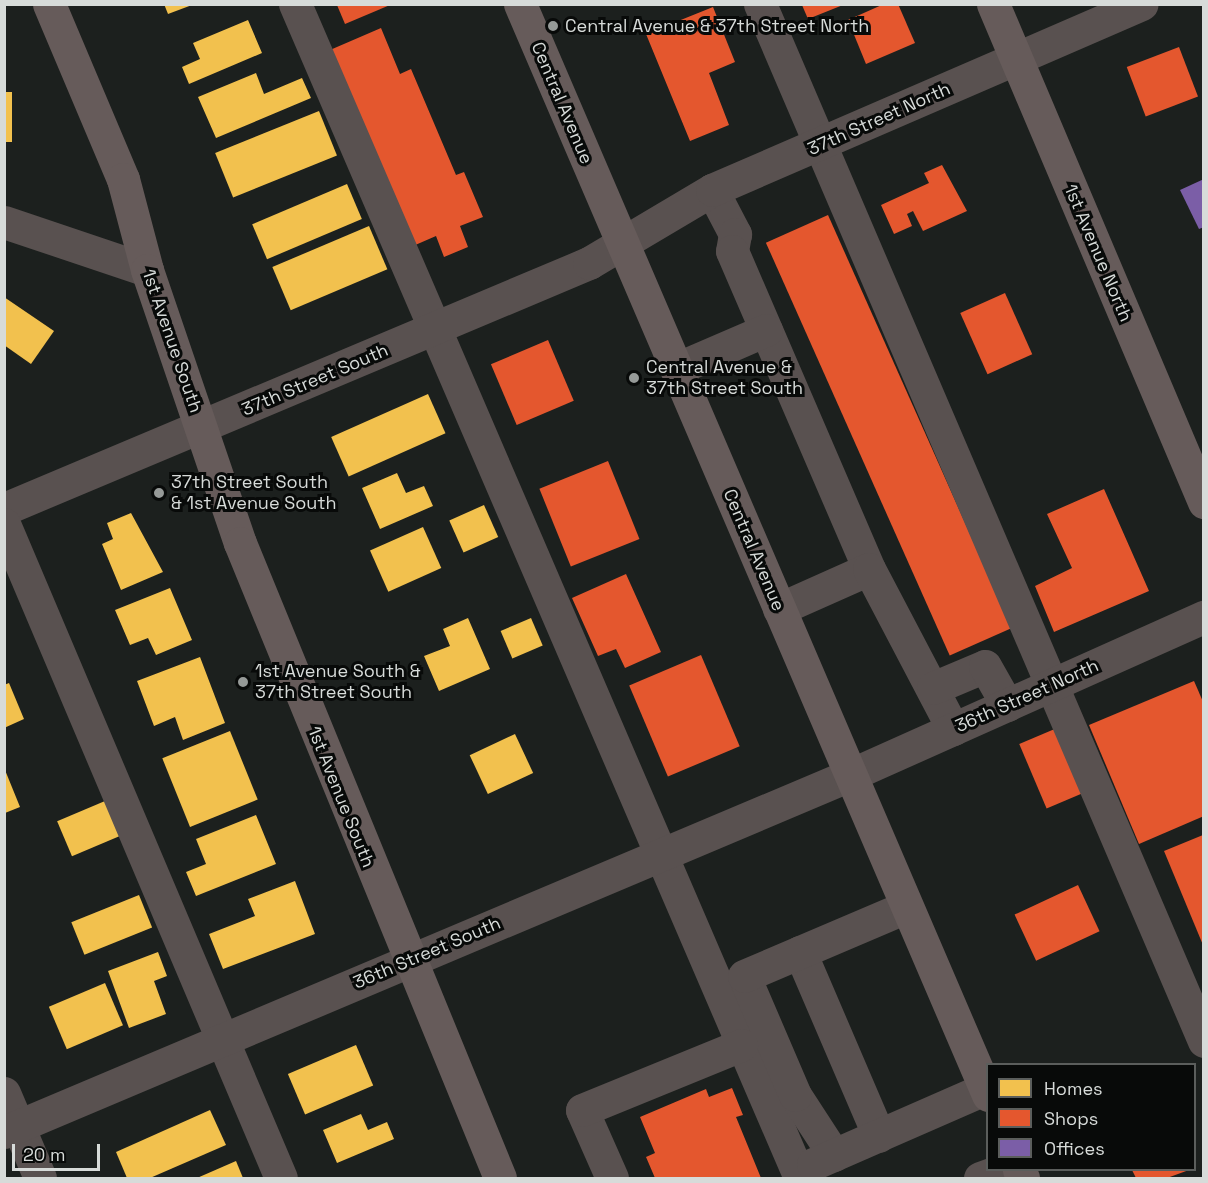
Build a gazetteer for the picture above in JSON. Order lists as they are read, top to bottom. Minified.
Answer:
{"streets":{"main road":["Central Avenue","1st Avenue North","1st Avenue South"],"street":["37th Street North","37th Street South","36th Street North","36th Street South"]},"crossings":[["Central Avenue","37th Street North"],["Central Avenue","37th Street South"],["Central Avenue","36th Street North"],["Central Avenue","36th Street South"],["37th Street North","1st Avenue North"],["37th Street North","37th Street South"],["1st Avenue South","37th Street South"],["1st Avenue South","36th Street South"],["36th Street North","36th Street South"]],"places":["Central Avenue & 37th Street North","Central Avenue & 37th Street South","37th Street South & 1st Avenue South","1st Avenue South & 37th Street South"],"legend":["Homes","Shops","Offices"],"scale_bar":"20 m"}
